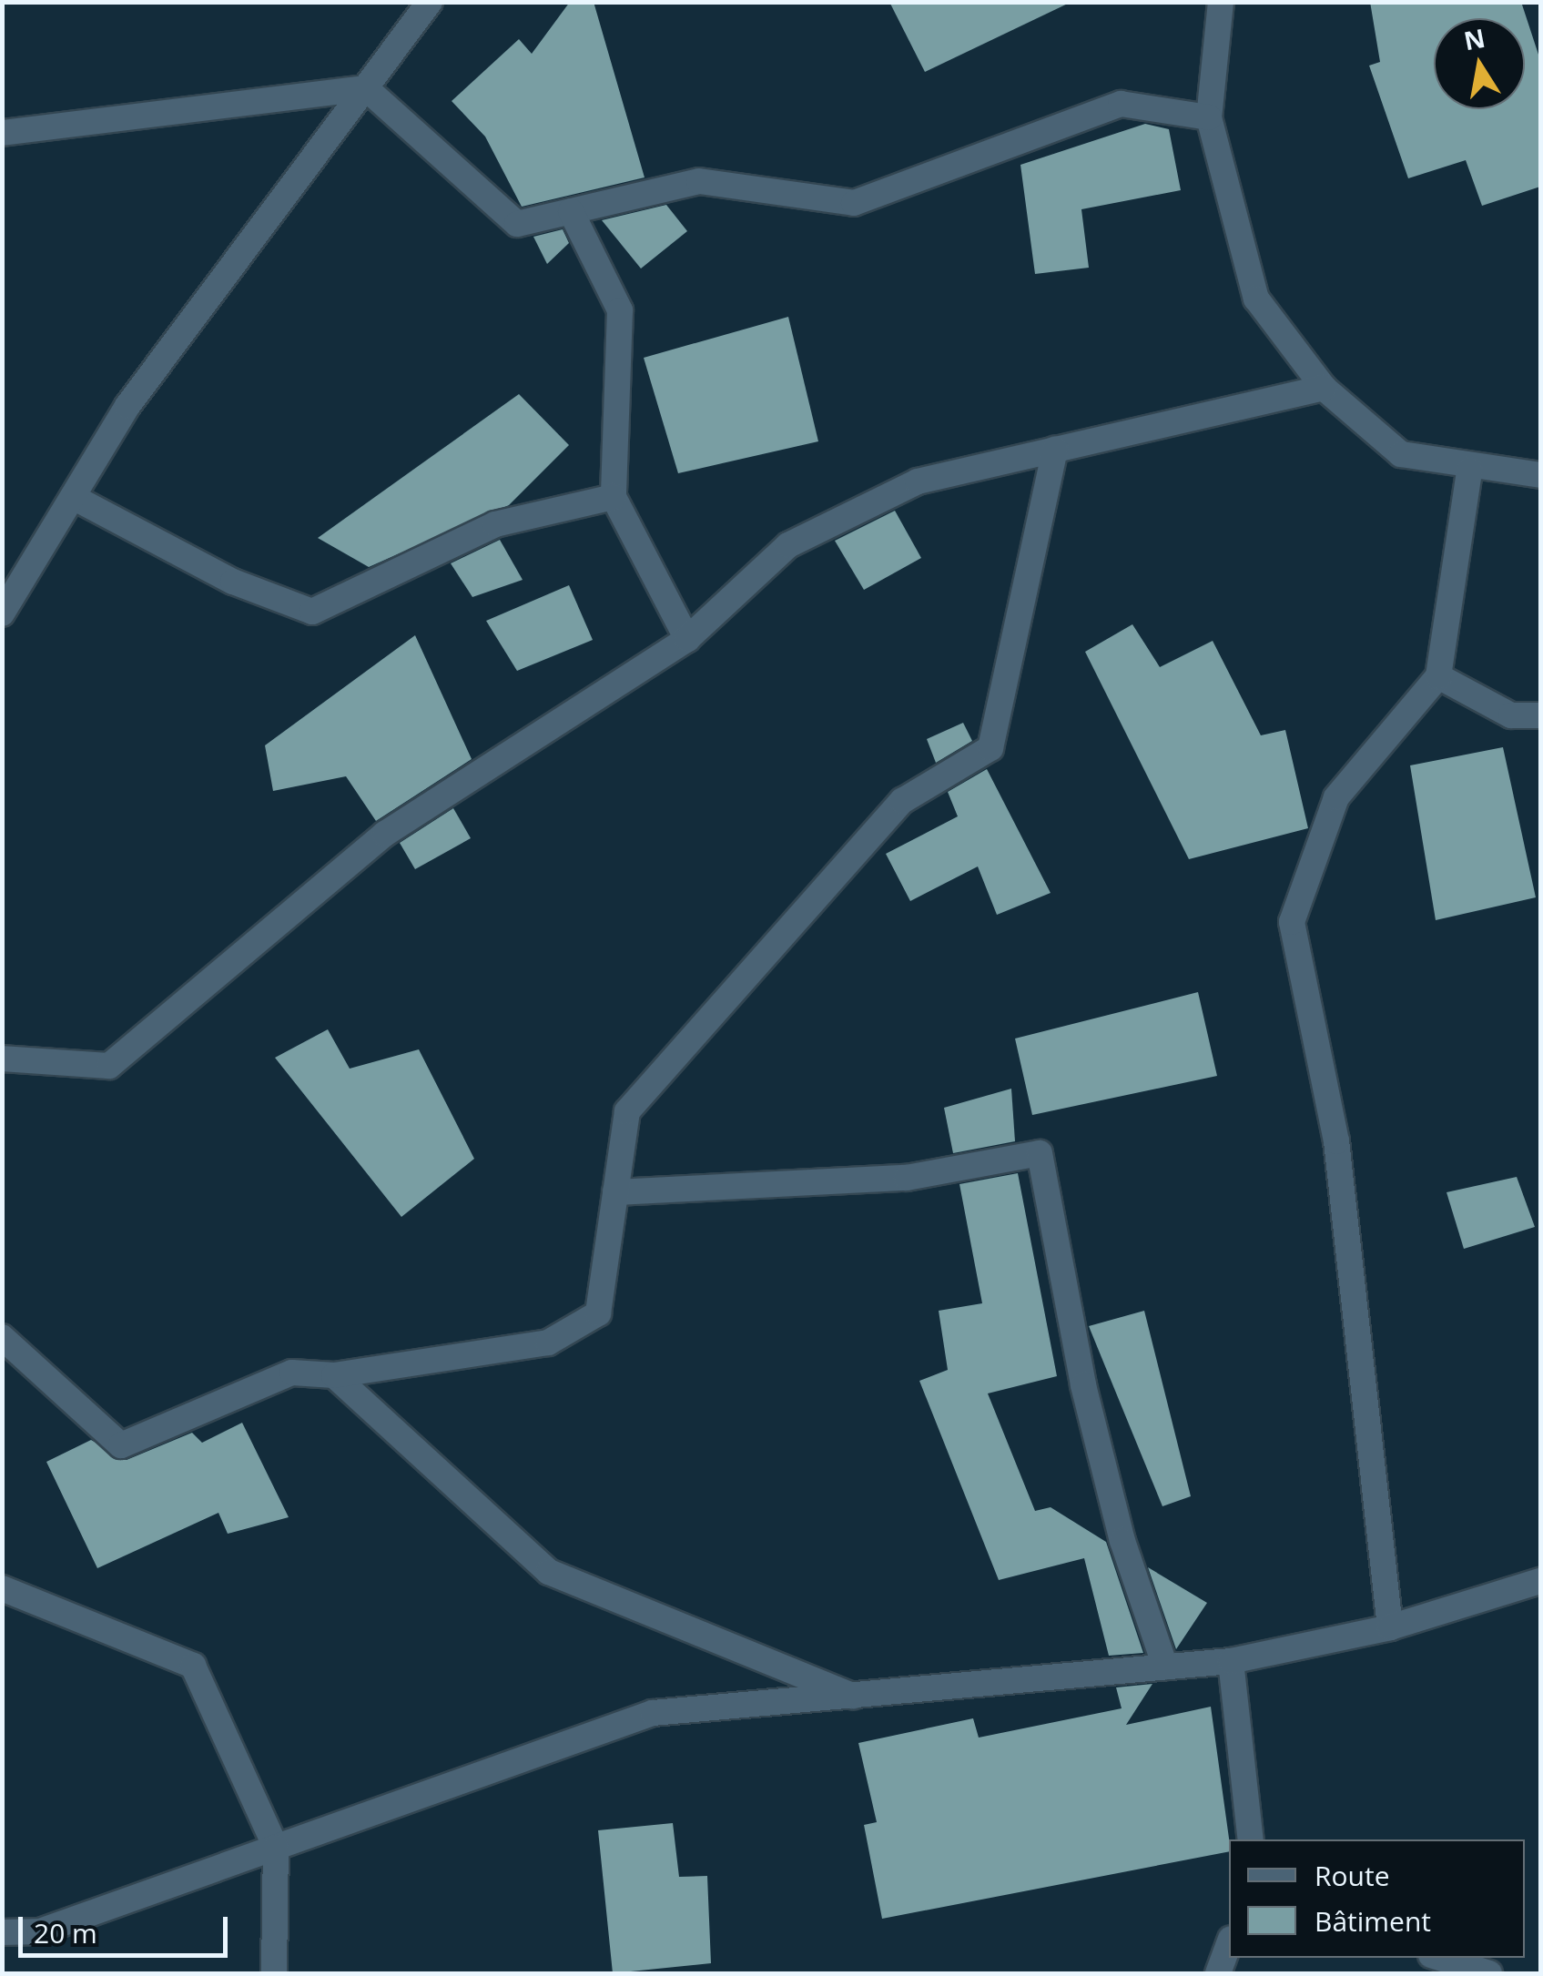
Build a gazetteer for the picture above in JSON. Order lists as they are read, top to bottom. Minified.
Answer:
{"legend":["Route","Bâtiment"],"scale_bar":"20 m","north":"top"}
